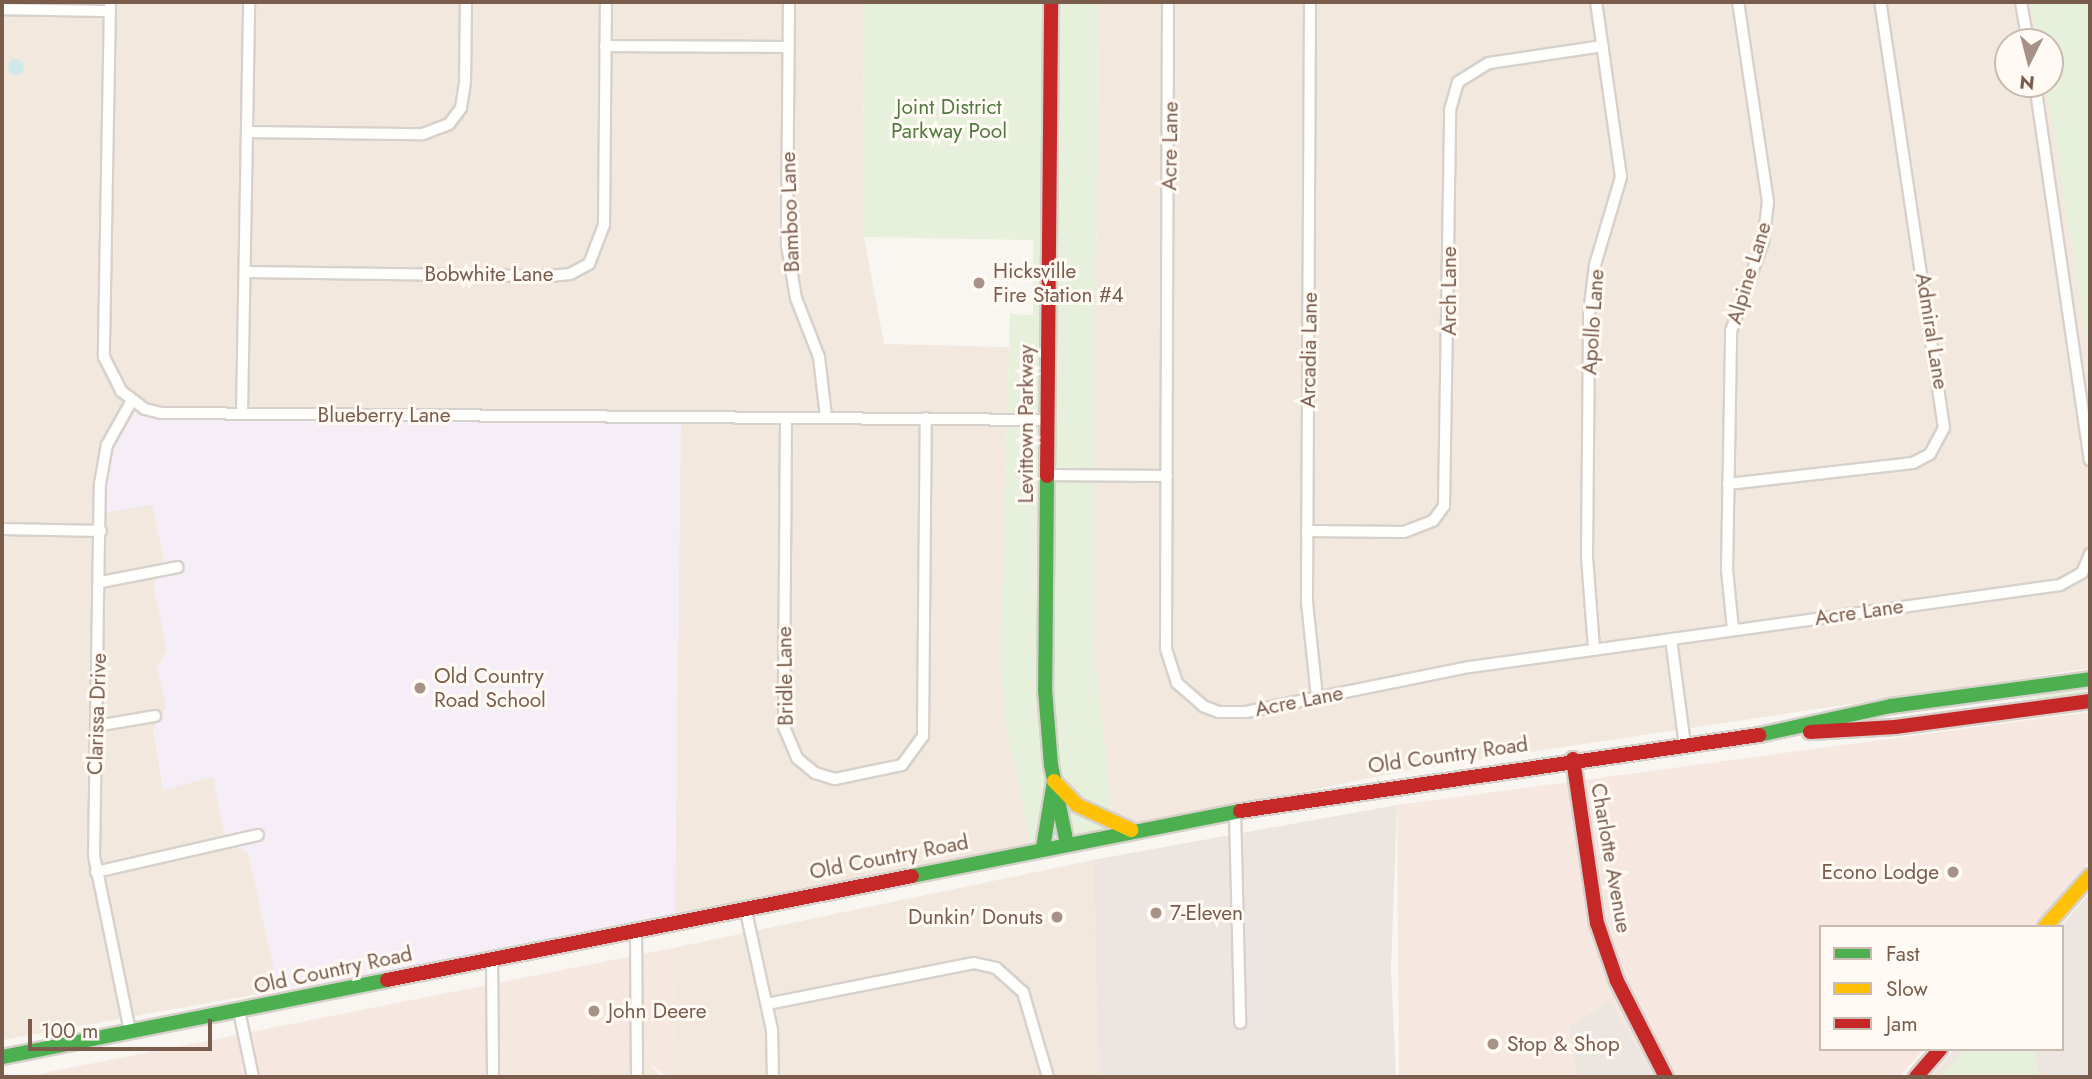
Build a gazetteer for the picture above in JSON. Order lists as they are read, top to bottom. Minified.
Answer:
{"streets":{"main road":["Levittown Parkway","Old Country Road","Charlotte Avenue"],"street":["Acre Lane","Bamboo Lane","Alpine Lane","Bobwhite Lane","Arch Lane","Apollo Lane","Admiral Lane","Arcadia Lane","Blueberry Lane","Bridle Lane","Clarissa Drive"]},"crossings":[["Acre Lane","Alpine Lane"],["Acre Lane","Apollo Lane"],["Acre Lane","Arcadia Lane"],["Bamboo Lane","Blueberry Lane"],["Alpine Lane","Admiral Lane"],["Arch Lane","Apollo Lane"],["Arch Lane","Arcadia Lane"],["Blueberry Lane","Levittown Parkway"],["Blueberry Lane","Bridle Lane"],["Blueberry Lane","Clarissa Drive"],["Levittown Parkway","Old Country Road"],["Clarissa Drive","Old Country Road"],["Old Country Road","Charlotte Avenue"]],"parks":["Joint District Parkway Pool"],"places":["Hicksville Fire Station #4","Old Country Road School","Econo Lodge","7-Eleven","Dunkin' Donuts","John Deere","Stop & Shop"],"legend":["Fast","Slow","Jam"],"scale_bar":"100 m","north":"bottom"}
